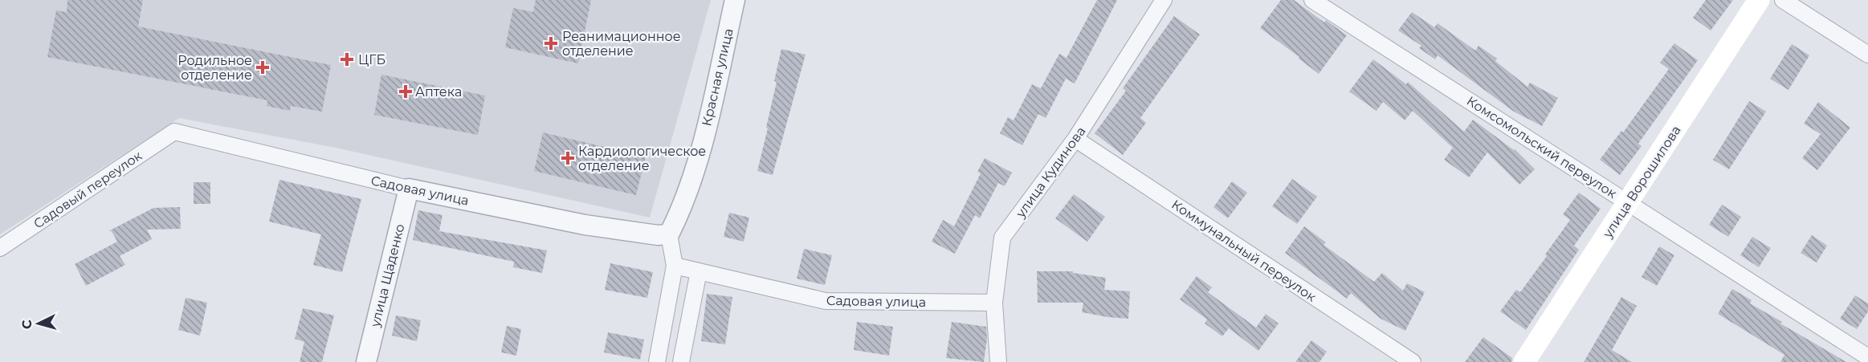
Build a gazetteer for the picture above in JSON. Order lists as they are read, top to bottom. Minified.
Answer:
{"streets":{"main road":["улица Ворошилова"],"street":["Красная улица","Комсомольский переулок","улица Кудинова","Садовый переулок","Садовая улица","Коммунальный переулок","улица Щаденко"]},"crossings":[["Красная улица","Садовая улица"],["Комсомольский переулок","улица Ворошилова"],["улица Кудинова","Садовая улица"],["улица Кудинова","Коммунальный переулок"],["Садовый переулок","Садовая улица"],["Садовая улица","улица Щаденко"]],"places":{"health":["Реанимационное отделение","ЦГБ","Родильное отделение","Аптека","Кардиологическое отделение"]},"north":"left"}
